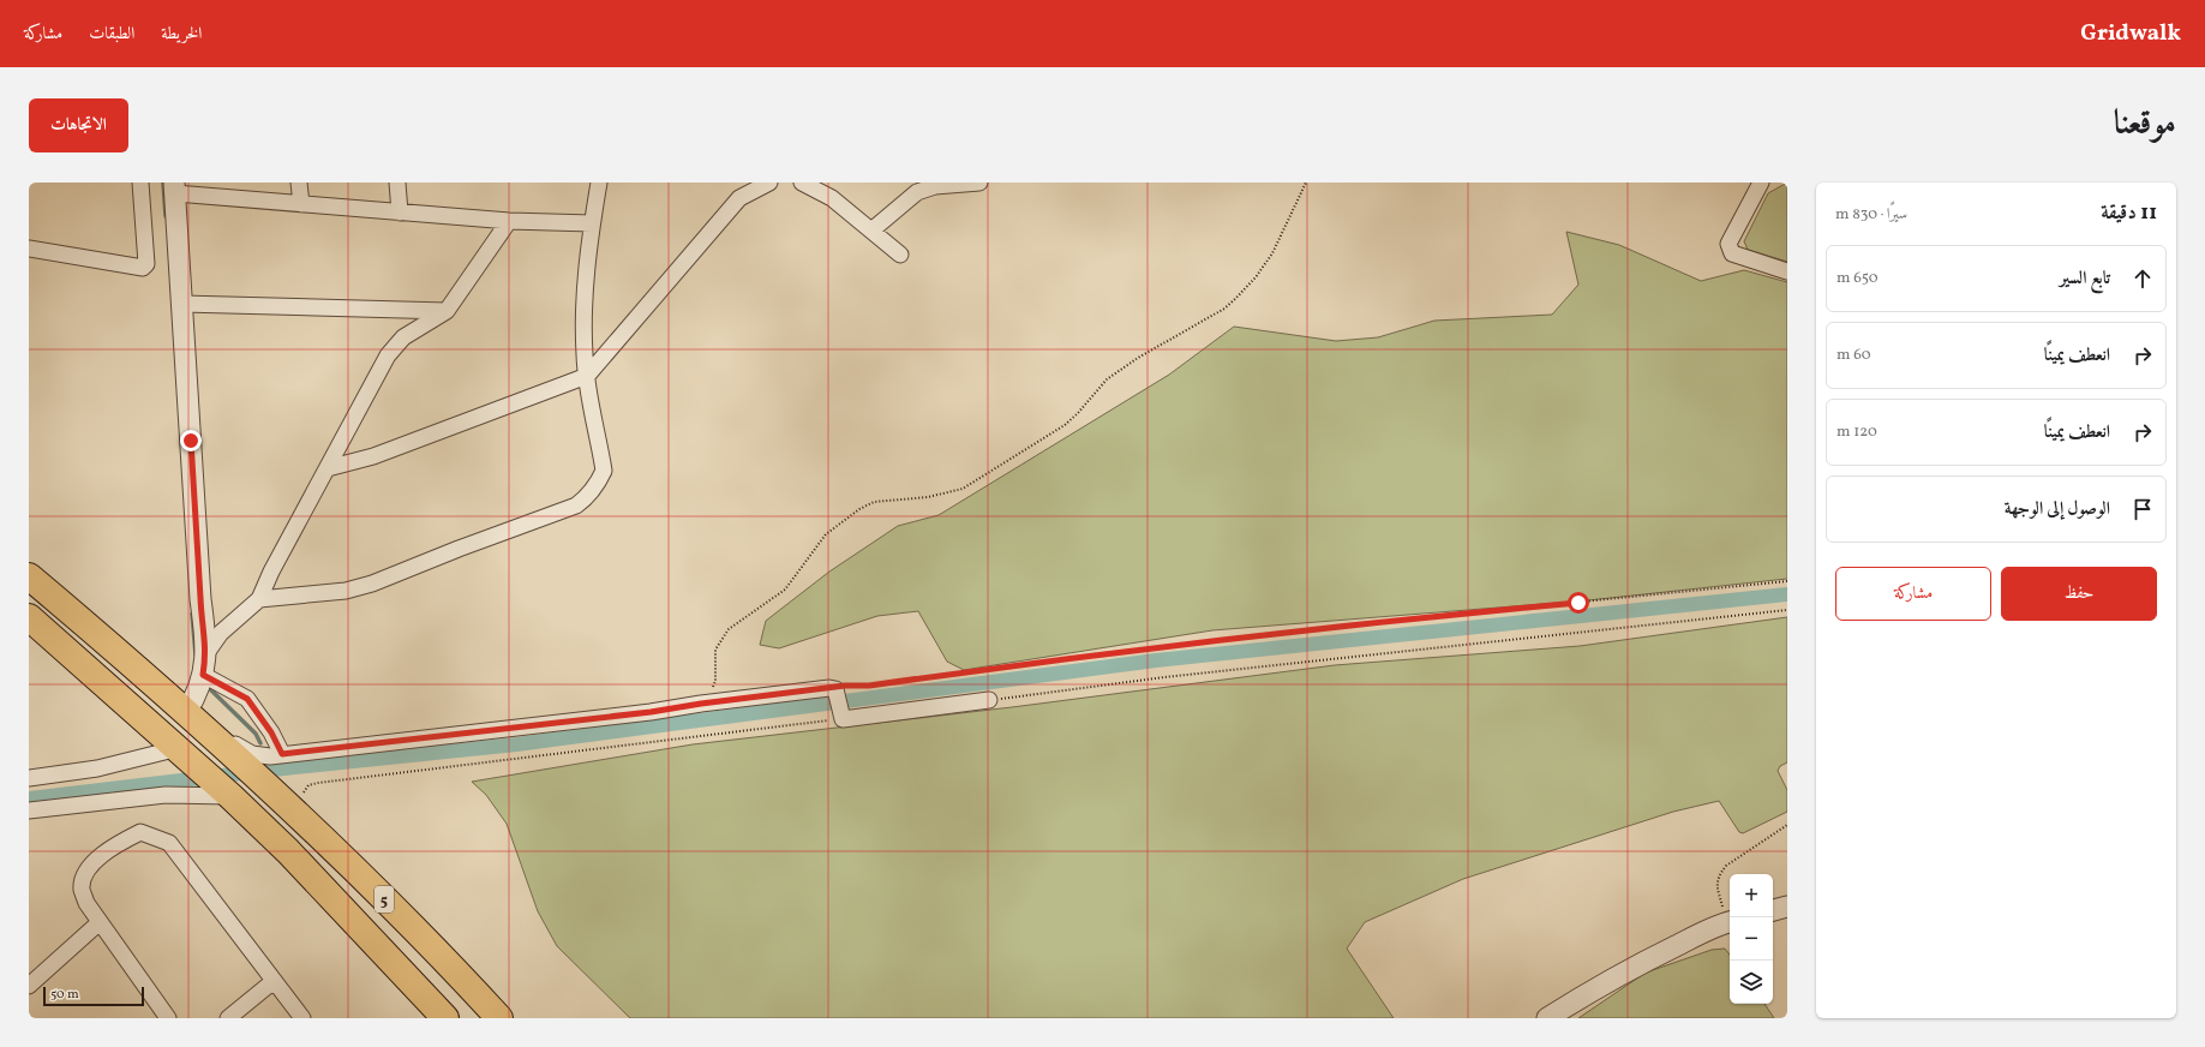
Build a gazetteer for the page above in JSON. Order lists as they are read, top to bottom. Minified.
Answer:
{"streets":{"highway":["5"]},"scale_bar":"50 m","page":{"header":"Gridwalk","nav":["الخريطة","الطبقات","مشاركة"],"title":"موقعنا","buttons":["الاتجاهات",["حفظ","مشاركة"]],"heading":["11 دقيقة","سيرًا · 830 m"],"list":[["تابع السير","650 m"],["انعطف يمينًا","60 m"],["انعطف يمينًا","120 m"],"الوصول إلى الوجهة"],"map_buttons":["+","−"],"scale":"50 m"}}
